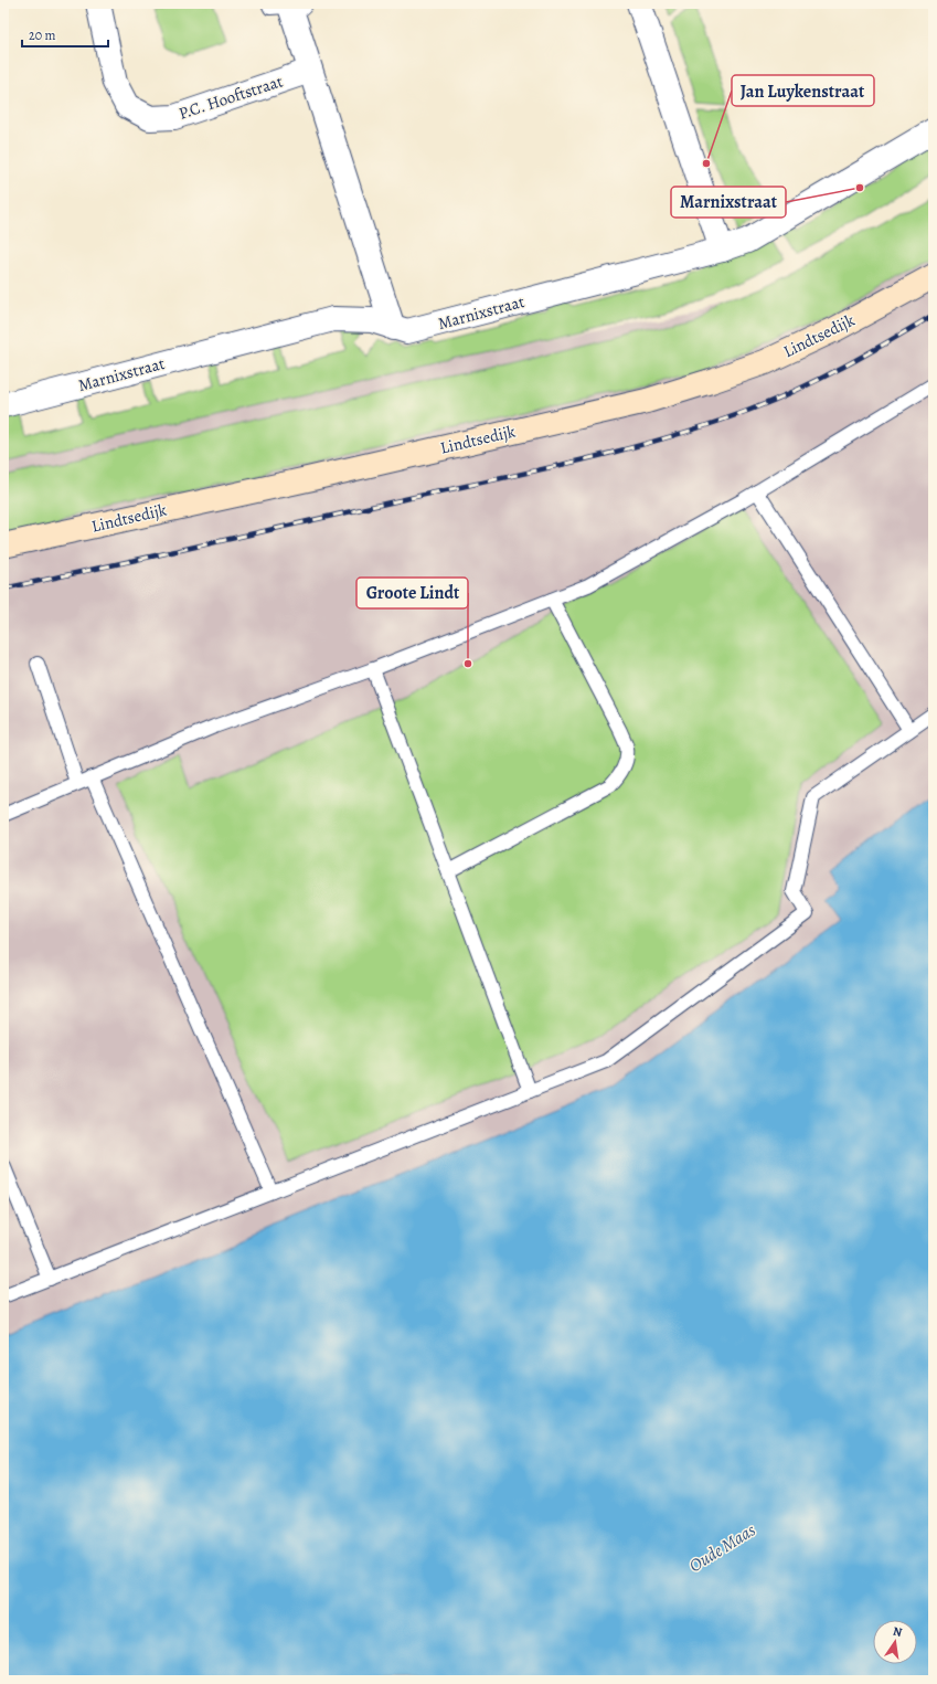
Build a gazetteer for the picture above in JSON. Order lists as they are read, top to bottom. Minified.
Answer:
{"streets":{"main road":["Lindtsedijk"],"street":["P.C. Hooftstraat","Marnixstraat"]},"water":["Oude Maas"],"places":["Jan Luykenstraat","Marnixstraat","Groote Lindt"],"scale_bar":"20 m","north":"top"}
